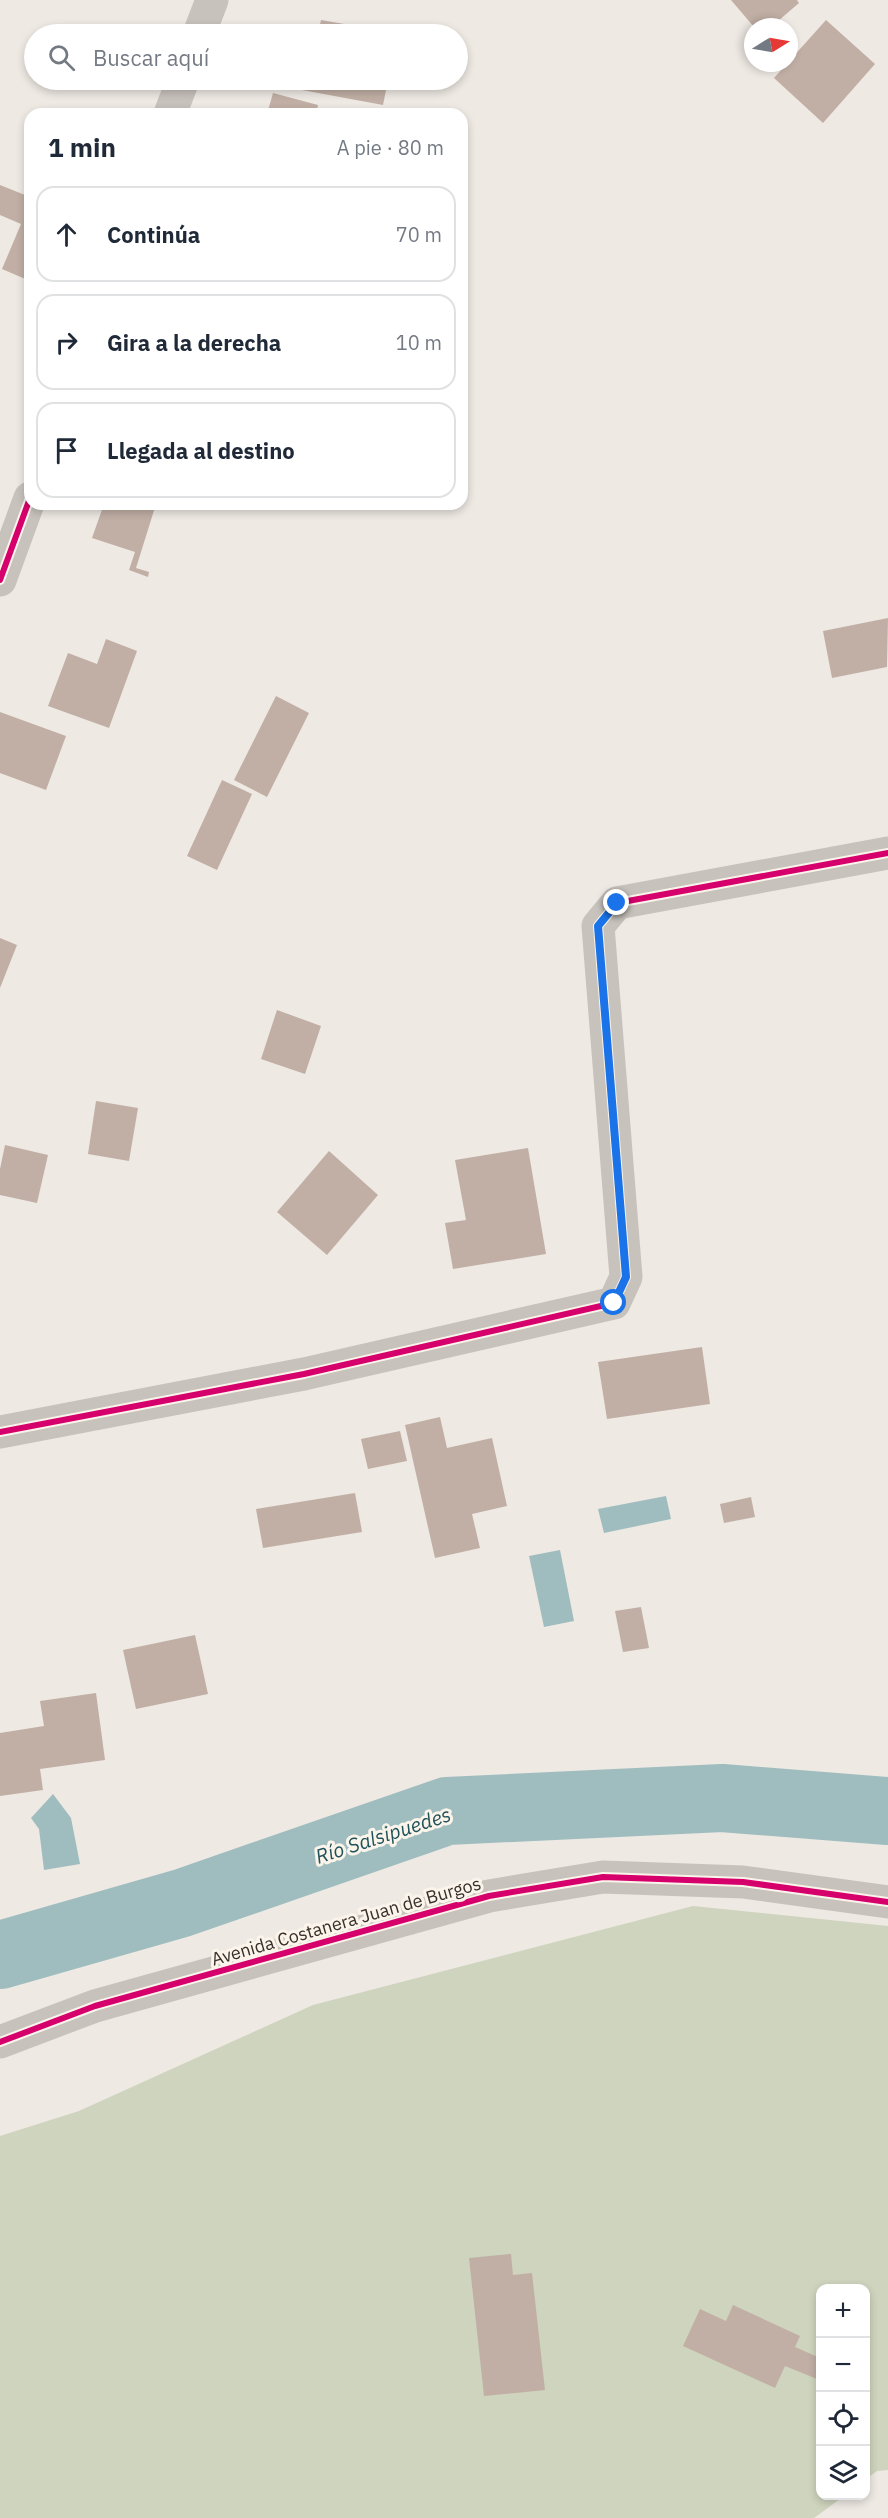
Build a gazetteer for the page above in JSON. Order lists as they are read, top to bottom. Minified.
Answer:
{"streets":{"street":["Avenida Costanera Juan de Burgos"]},"water":["Río Salsipuedes"],"north":"right","page":{"search":"Buscar aquí","heading":["1 min","A pie · 80 m"],"list":[["Continúa","70 m"],["Gira a la derecha","10 m"],"Llegada al destino"],"map_buttons":["+","−"]}}
